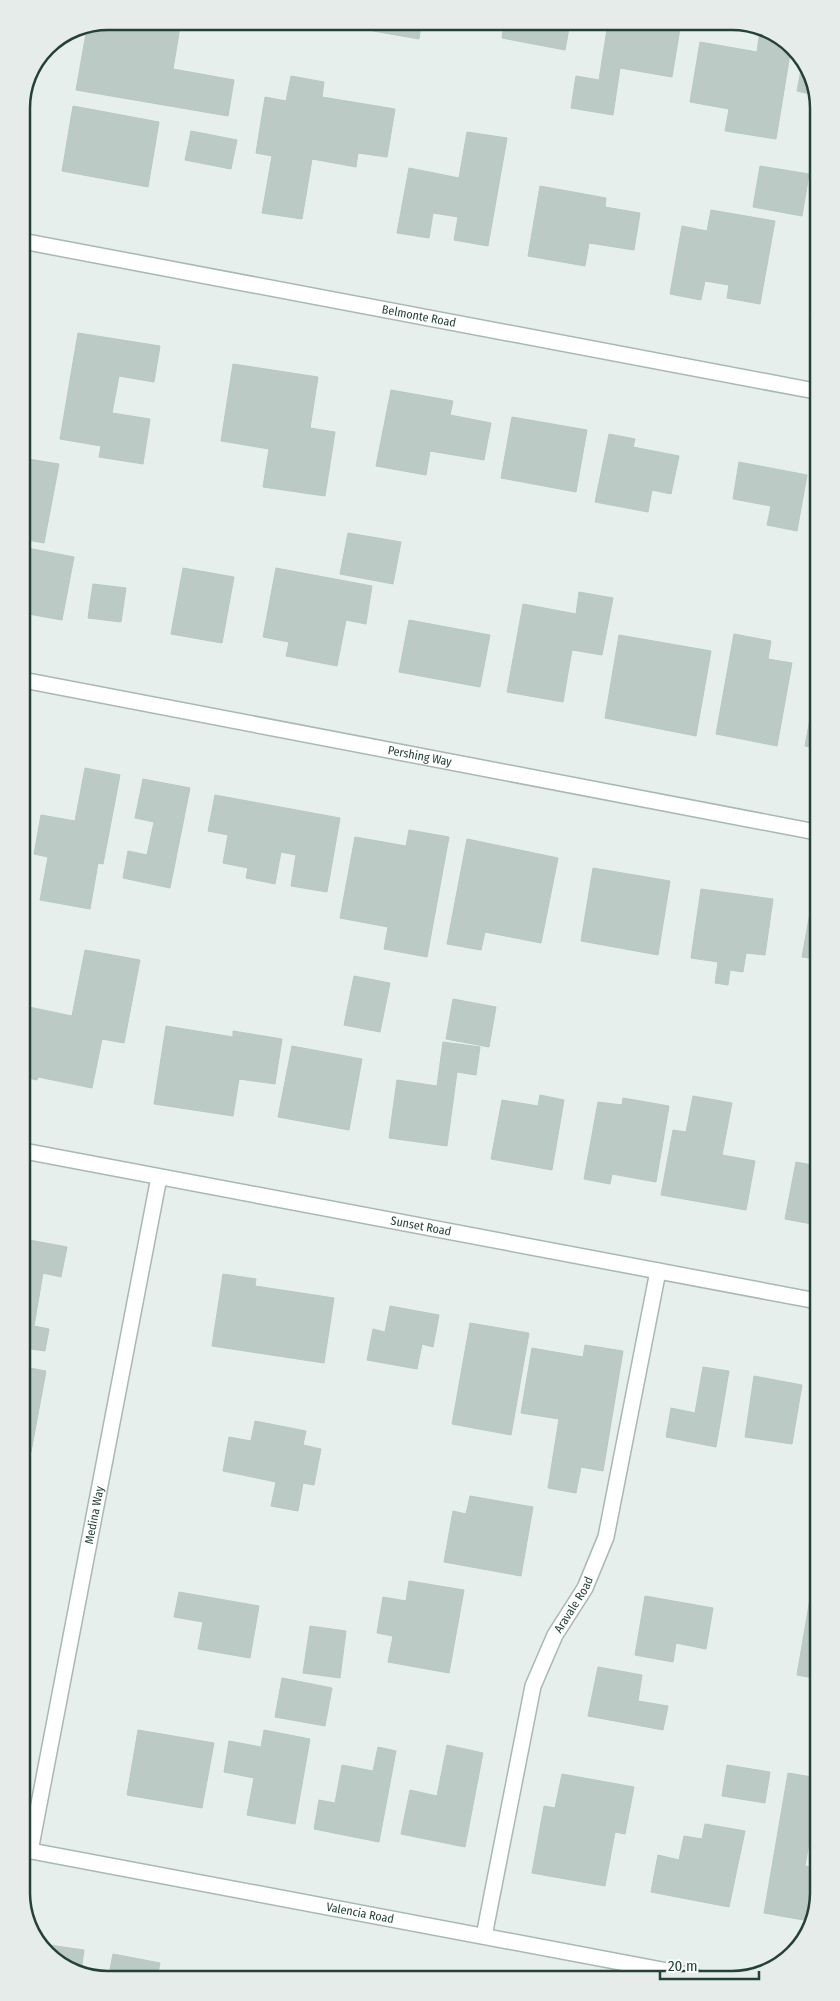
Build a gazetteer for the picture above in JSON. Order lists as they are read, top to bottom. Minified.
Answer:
{"streets":{"street":["Belmonte Road","Pershing Way","Sunset Road","Medina Way","Aravale Road","Valencia Road"]},"crossings":[["Sunset Road","Medina Way"],["Sunset Road","Aravale Road"],["Aravale Road","Valencia Road"]],"scale_bar":"20 m"}
